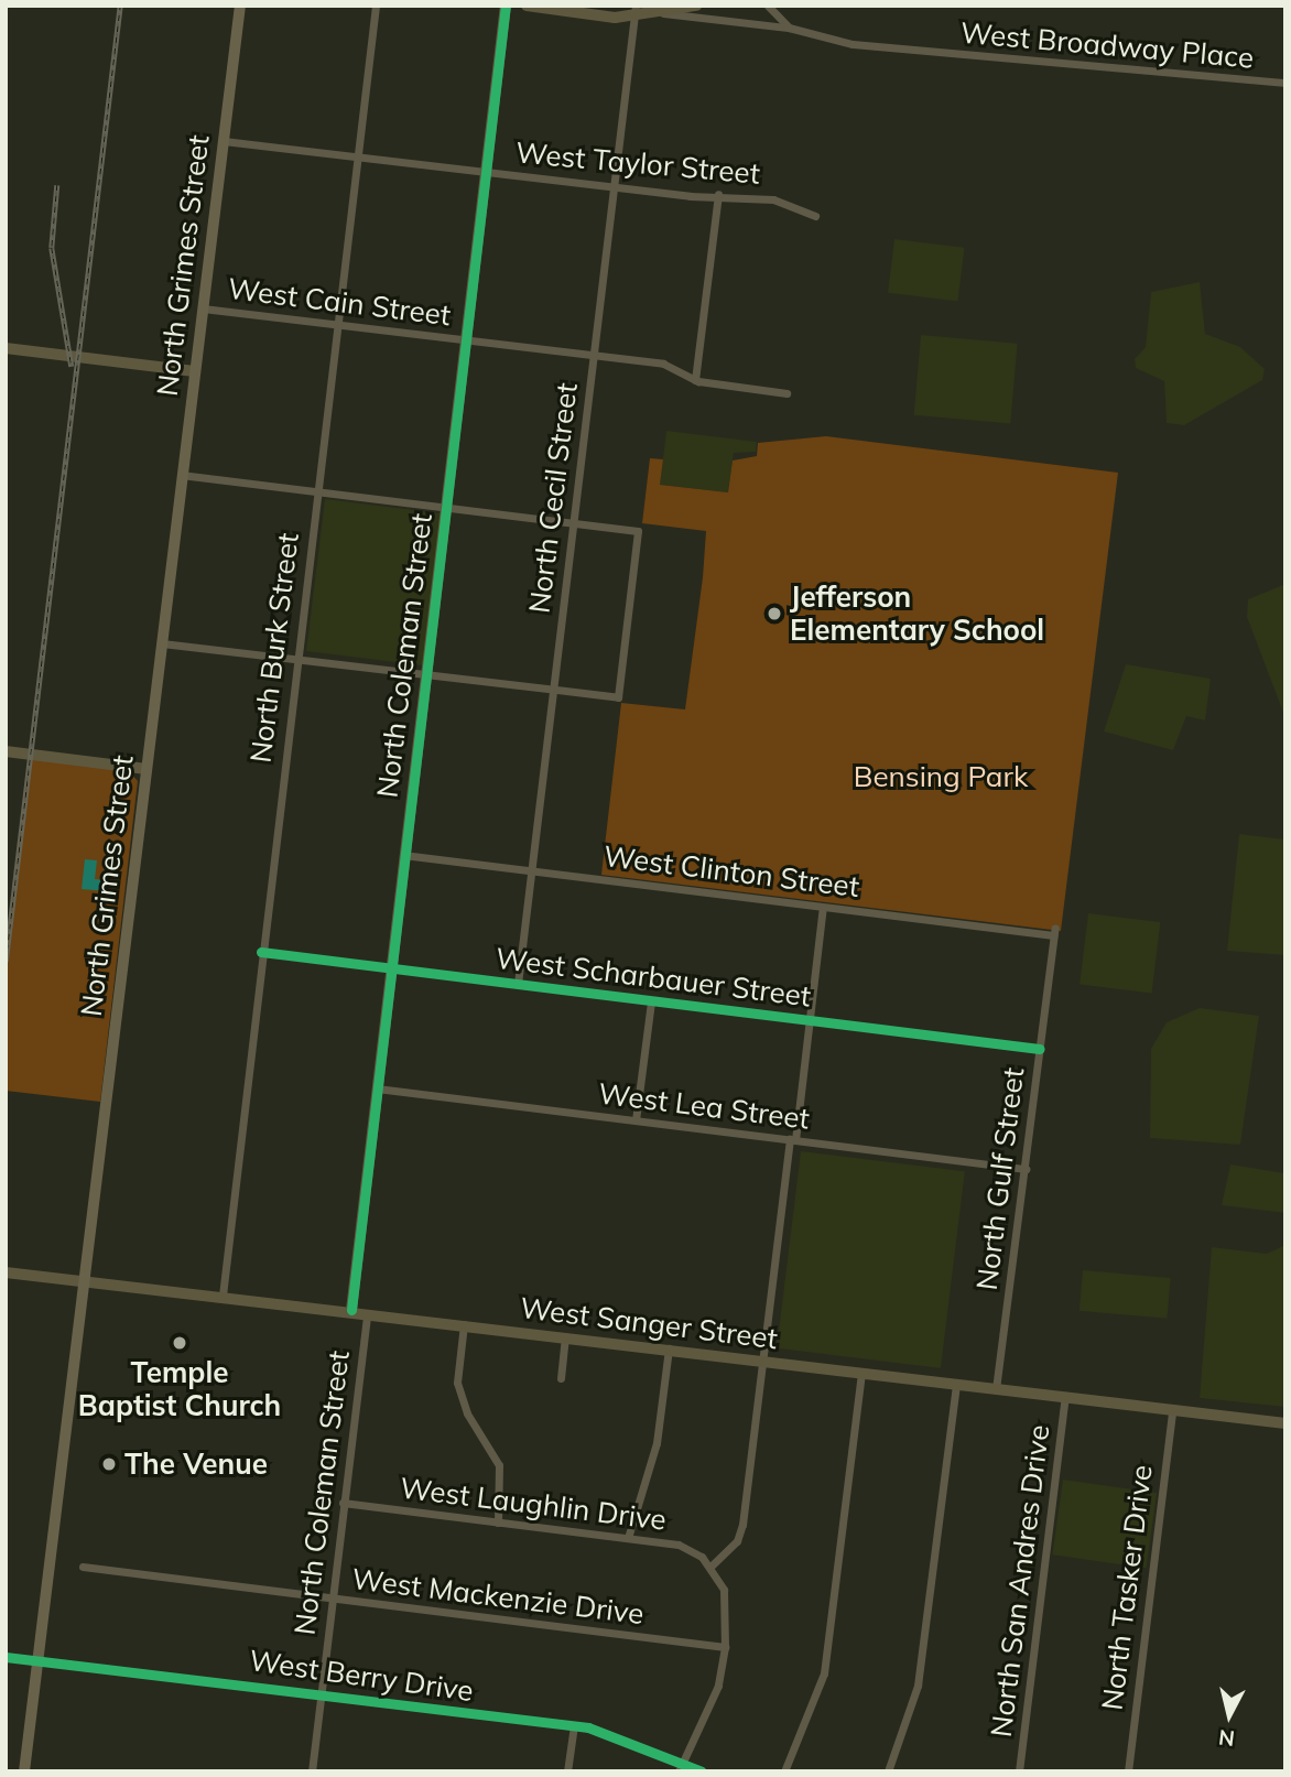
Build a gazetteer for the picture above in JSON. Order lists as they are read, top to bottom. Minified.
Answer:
{"streets":{"main road":["North Grimes Street"],"street":["West Broadway Place","West Taylor Street","West Cain Street","North Cecil Street","North Burk Street","North Coleman Street","West Clinton Street","West Scharbauer Street","West Lea Street","North Gulf Street","West Sanger Street","West Laughlin Drive","North San Andres Drive","North Tasker Drive","West Mackenzie Drive","West Berry Drive"]},"crossings":[["West Taylor Street","North Grimes Street"],["West Taylor Street","North Cecil Street"],["West Taylor Street","North Burk Street"],["West Taylor Street","North Coleman Street"],["North Grimes Street","West Cain Street"],["North Grimes Street","West Sanger Street"],["North Grimes Street","West Berry Drive"],["West Cain Street","North Cecil Street"],["West Cain Street","North Burk Street"],["West Cain Street","North Coleman Street"],["North Cecil Street","West Clinton Street"],["North Cecil Street","West Scharbauer Street"],["North Burk Street","West Scharbauer Street"],["North Burk Street","West Sanger Street"],["North Coleman Street","West Clinton Street"],["North Coleman Street","West Scharbauer Street"],["North Coleman Street","West Lea Street"],["North Coleman Street","West Sanger Street"],["North Coleman Street","West Laughlin Drive"],["North Coleman Street","West Mackenzie Drive"],["North Coleman Street","West Berry Drive"],["West Clinton Street","North Gulf Street"],["West Scharbauer Street","North Gulf Street"],["West Lea Street","North Gulf Street"],["North Gulf Street","West Sanger Street"],["West Sanger Street","North San Andres Drive"],["West Sanger Street","North Tasker Drive"]],"parks":["Bensing Park"],"places":["Jefferson Elementary School","Temple Baptist Church","The Venue"],"north":"bottom"}
